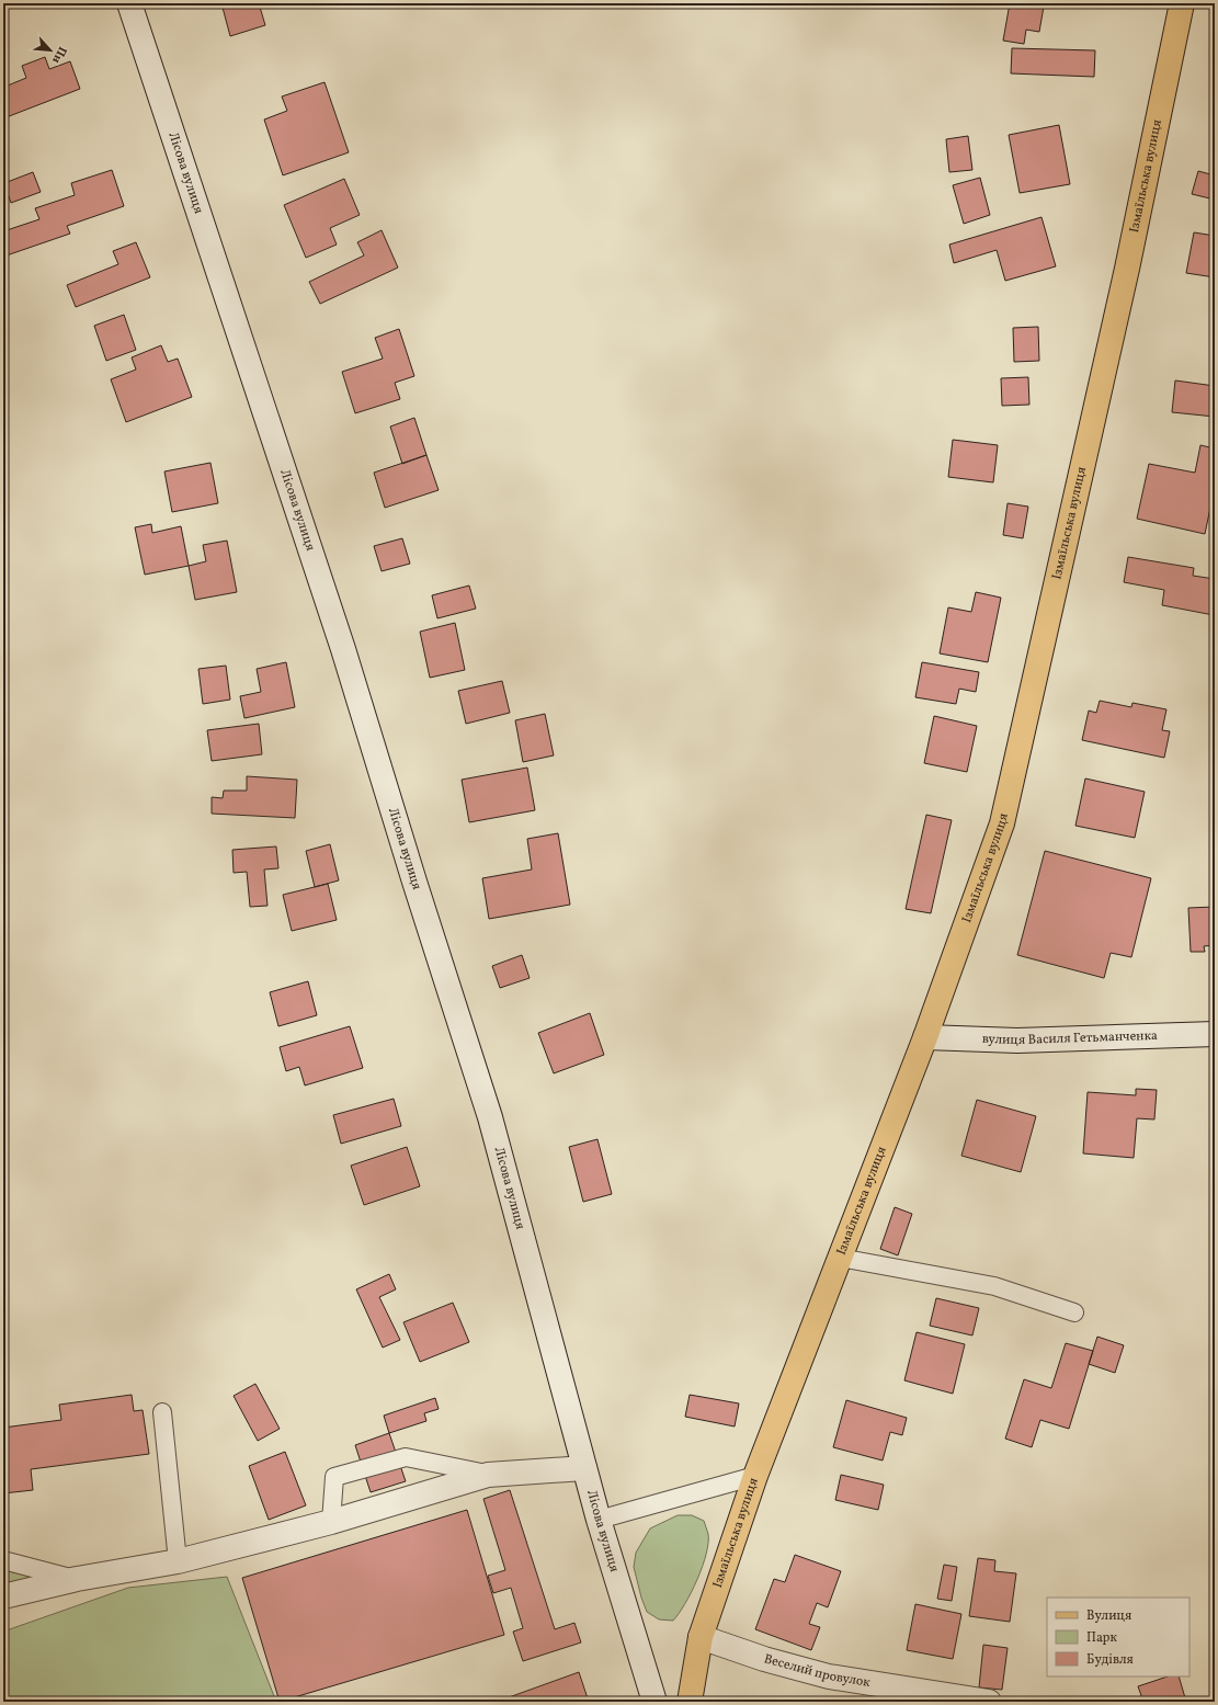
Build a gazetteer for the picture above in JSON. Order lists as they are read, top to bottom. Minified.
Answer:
{"streets":{"main road":["Ізмаїльська вулиця"],"street":["Лісова вулиця","вулиця Василя Гетьманченка","Веселий провулок"]},"crossings":[["Ізмаїльська вулиця","вулиця Василя Гетьманченка"],["Ізмаїльська вулиця","Веселий провулок"]],"legend":["Вулиця","Парк","Будівля"],"north":"bottom right"}
